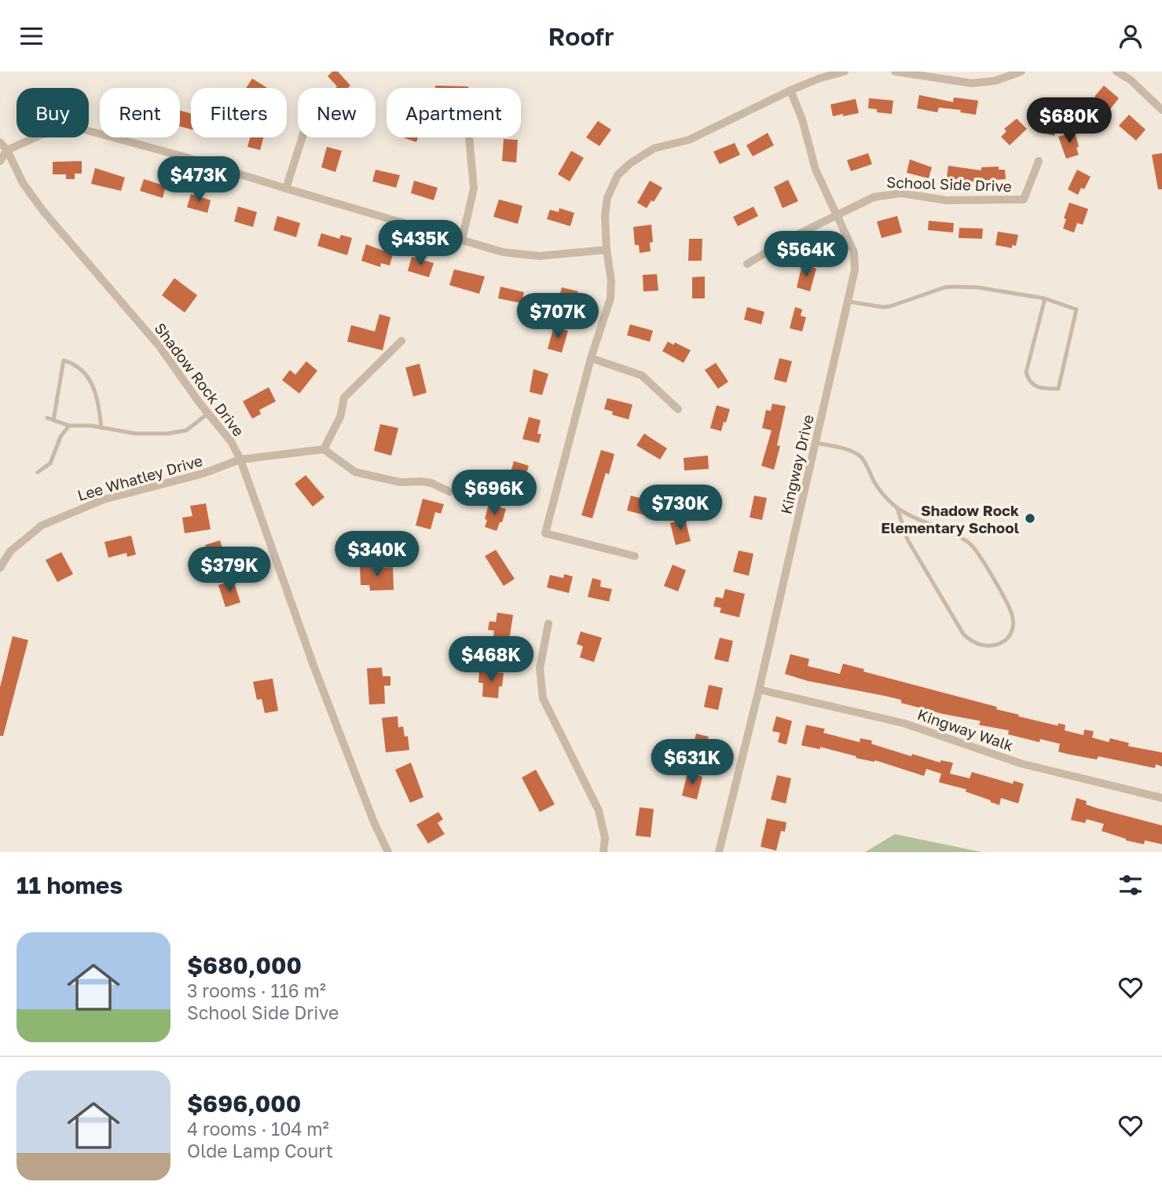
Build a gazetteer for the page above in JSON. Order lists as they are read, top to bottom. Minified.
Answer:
{"streets":{"street":["School Side Drive","Shadow Rock Drive","Kingway Drive","Lee Whatley Drive","Kingway Walk"]},"crossings":[["School Side Drive","Kingway Drive"],["Shadow Rock Drive","Lee Whatley Drive"],["Kingway Drive","Kingway Walk"]],"places":["Shadow Rock Elementary School"],"page":{"header":"Roofr","chip":["Buy","Rent","Filters","New","Apartment"],"price":["$680K","$473K","$435K","$564K","$707K","$696K","$730K","$340K","$379K","$468K","$631K"],"heading":"11 homes","list":[{"name":"$680,000","note":"3 rooms · 116 m² · School Side Drive"},{"name":"$696,000","note":"4 rooms · 104 m² · Olde Lamp Court"}]}}
